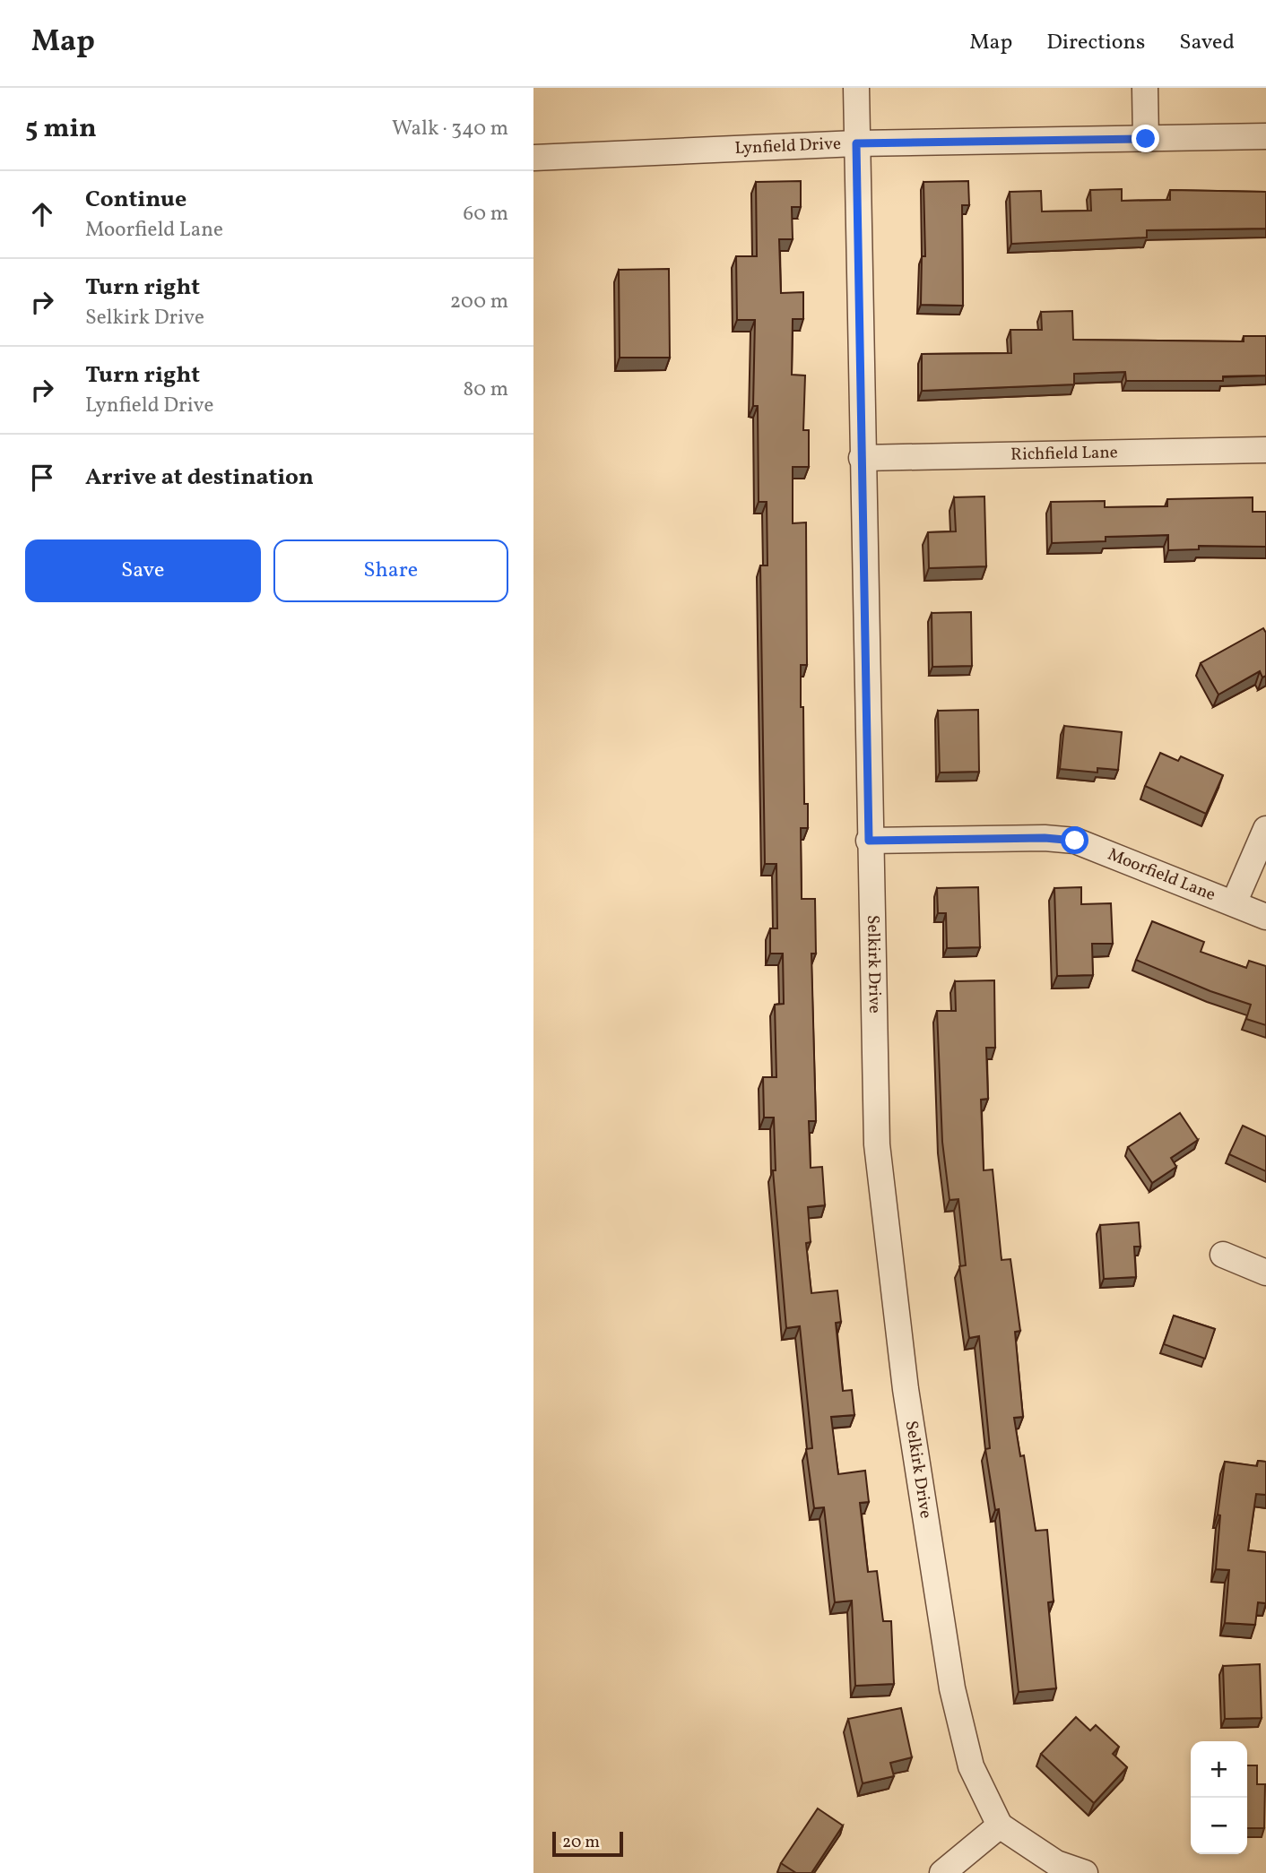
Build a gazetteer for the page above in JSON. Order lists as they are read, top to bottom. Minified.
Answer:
{"streets":{"street":["Lynfield Drive","Richfield Lane","Moorfield Lane","Selkirk Drive"]},"crossings":[["Lynfield Drive","Selkirk Drive"],["Richfield Lane","Selkirk Drive"],["Moorfield Lane","Selkirk Drive"]],"scale_bar":"20 m","page":{"header":"Map","nav":["Map","Directions","Saved"],"heading":["5 min","Walk · 340 m"],"list":[["Continue","Moorfield Lane","60 m"],["Turn right","Selkirk Drive","200 m"],["Turn right","Lynfield Drive","80 m"],"Arrive at destination"],"buttons":["Save","Share"],"map_buttons":["+","−"],"scale":"20 m"}}
